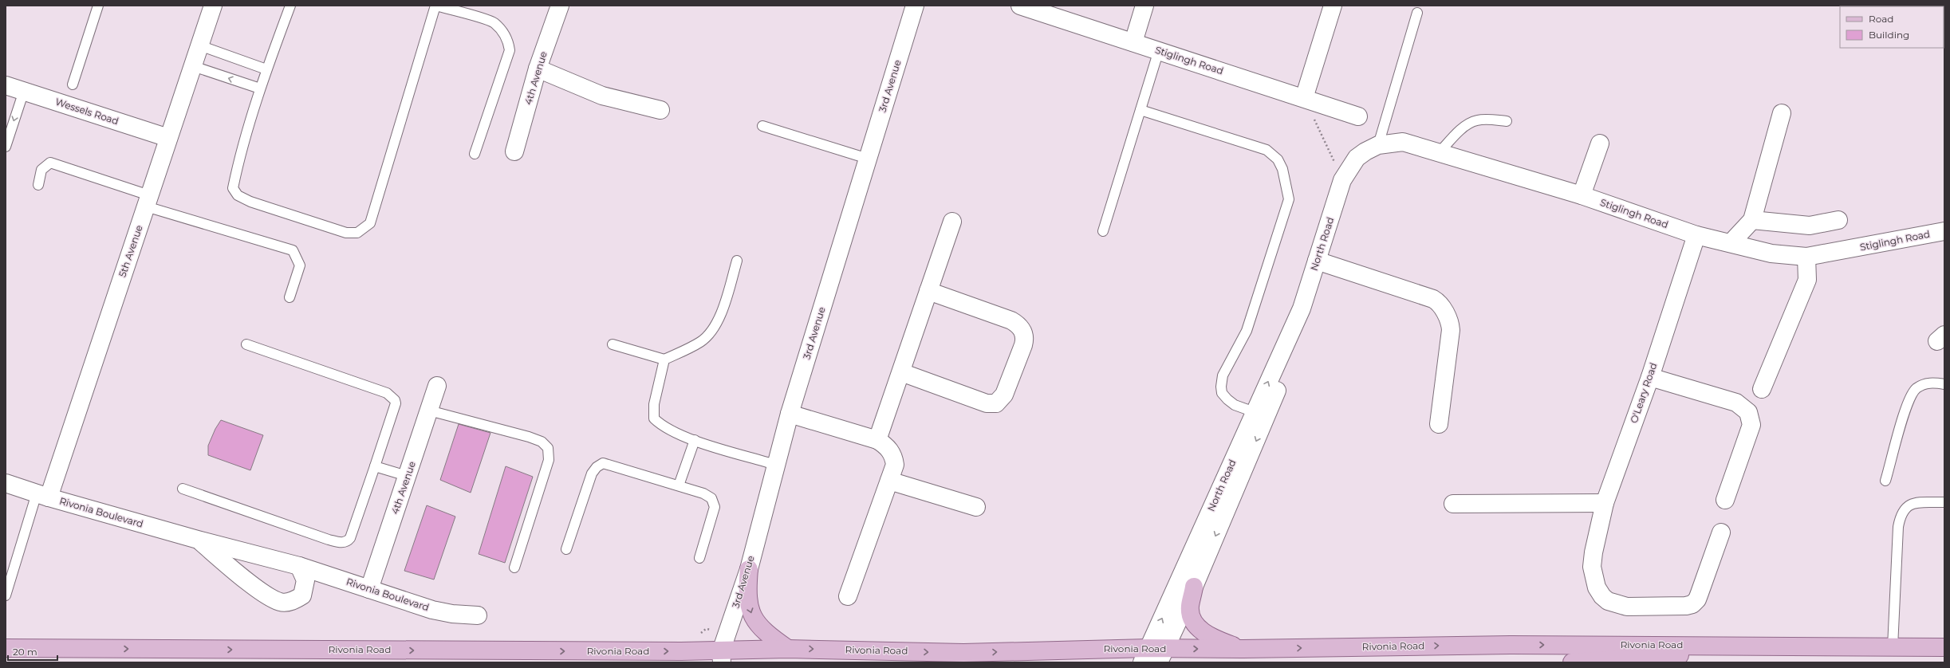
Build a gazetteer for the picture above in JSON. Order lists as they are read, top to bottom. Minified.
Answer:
{"streets":{"main road":["Rivonia Road"],"street":["Stiglingh Road","4th Avenue","3rd Avenue","Wessels Road","North Road","5th Avenue","O'Leary Road","Rivonia Boulevard"]},"crossings":[["Stiglingh Road","North Road"],["Stiglingh Road","O'Leary Road"],["4th Avenue","Rivonia Boulevard"],["3rd Avenue","Rivonia Road"],["Wessels Road","5th Avenue"],["North Road","Rivonia Road"],["5th Avenue","Rivonia Boulevard"]],"one_way":["Rivonia Road"],"legend":["Road","Building"],"scale_bar":"20 m"}
